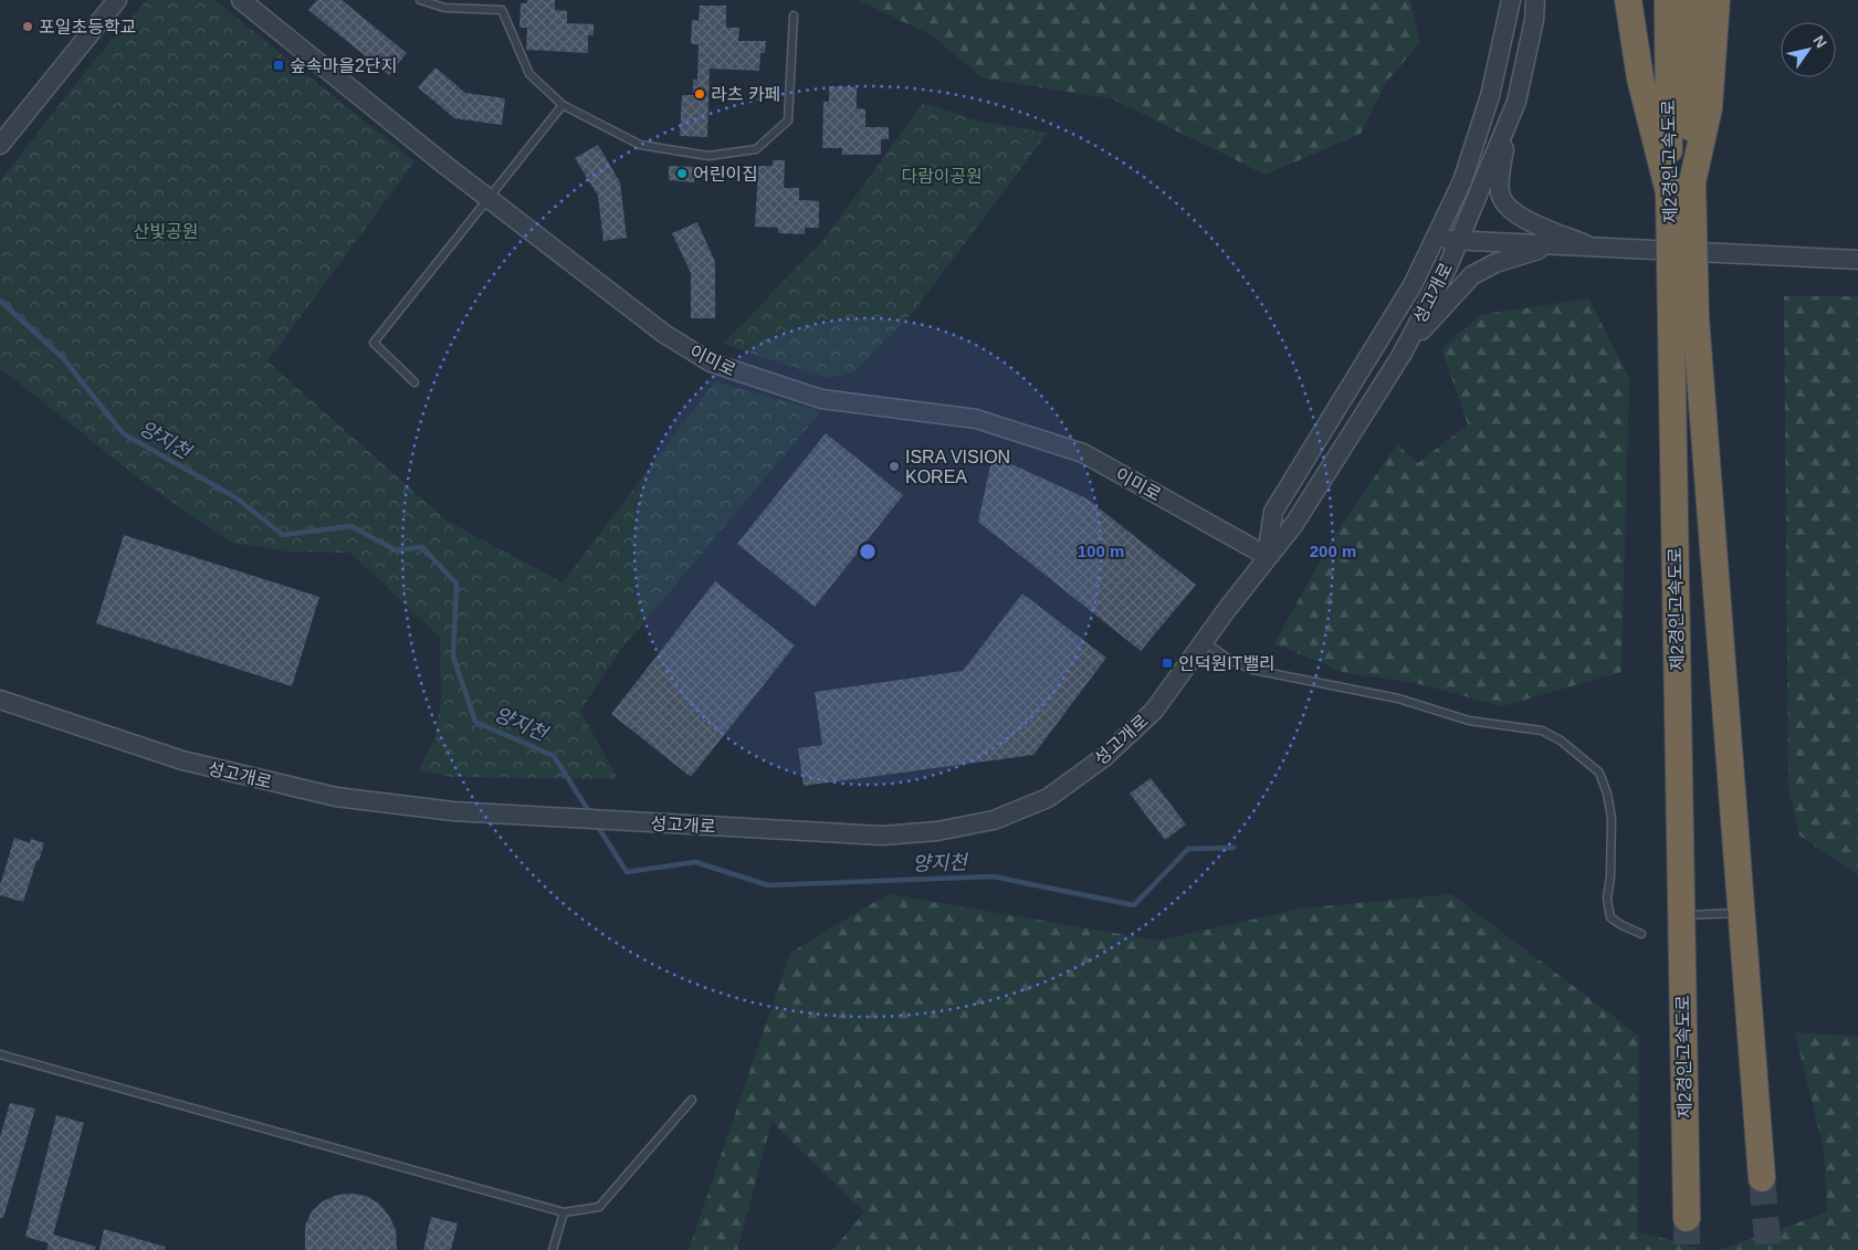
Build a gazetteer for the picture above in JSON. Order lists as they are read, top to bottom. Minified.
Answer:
{"streets":{"highway":["제2경인고속도로"],"street":["성고개로","이미로"]},"crossings":[["성고개로","이미로"]],"water":["양지천"],"parks":["다람이공원","산빛공원"],"places":{"other":["포일초등학교","라츠 카페","어린이집","ISRA VISION KOREA"],"transit":["숲속마을2단지","인덕원IT밸리"]},"north":"top right","rings":["100 m","200 m"]}
